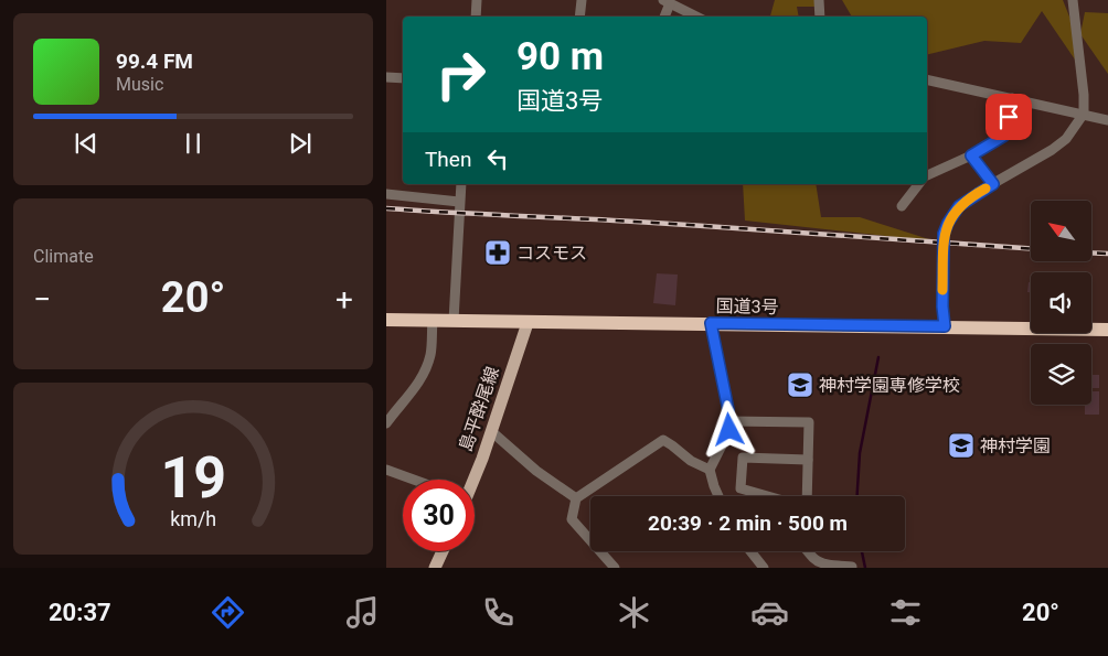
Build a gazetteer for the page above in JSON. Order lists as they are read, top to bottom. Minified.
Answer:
{"streets":{"highway":["国道3号"],"main road":["島平酔尾線"]},"crossings":[["国道3号","島平酔尾線"]],"places":{"pharmacy":["コスモス"],"school or university":["神村学園専修学校","神村学園"]},"north":"top left","page":{"turn":["90 m","国道3号"],"song":["99.4 FM","Music"],"then":"Then","tile":"Climate","heat":["−","20°","+"],"limit":"30","trip":"20:39 · 2 min · 500 m","tabs":["20:37","20°"],"gauge":["19","km/h"]}}
